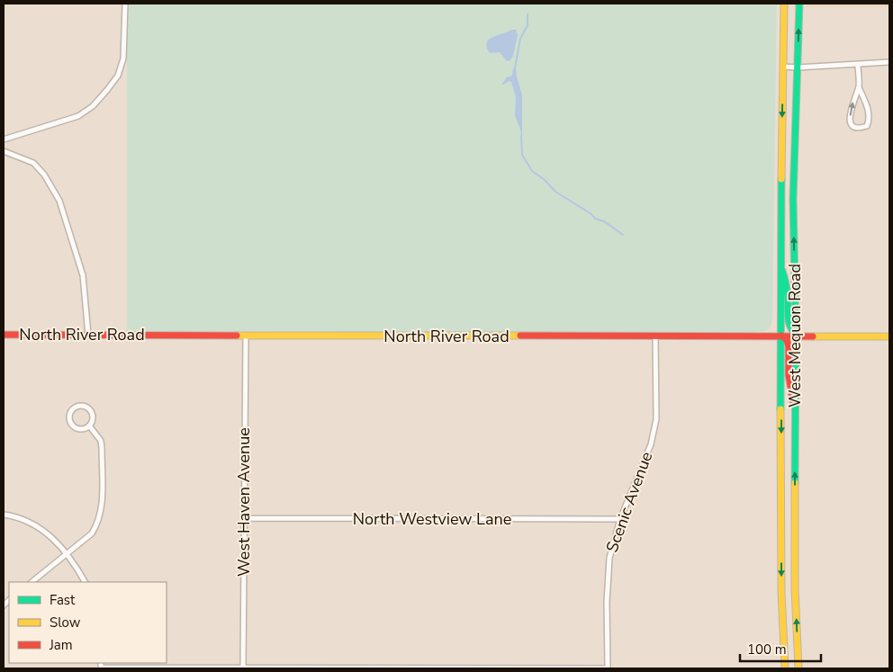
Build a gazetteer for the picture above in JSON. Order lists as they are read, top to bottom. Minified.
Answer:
{"streets":{"main road":["North River Road","West Mequon Road"],"street":["West Haven Avenue","Scenic Avenue","North Westview Lane"]},"crossings":[["North River Road","West Mequon Road"],["North River Road","West Haven Avenue"],["North River Road","Scenic Avenue"],["West Haven Avenue","North Westview Lane"],["Scenic Avenue","North Westview Lane"]],"legend":["Fast","Slow","Jam"],"scale_bar":"100 m"}
